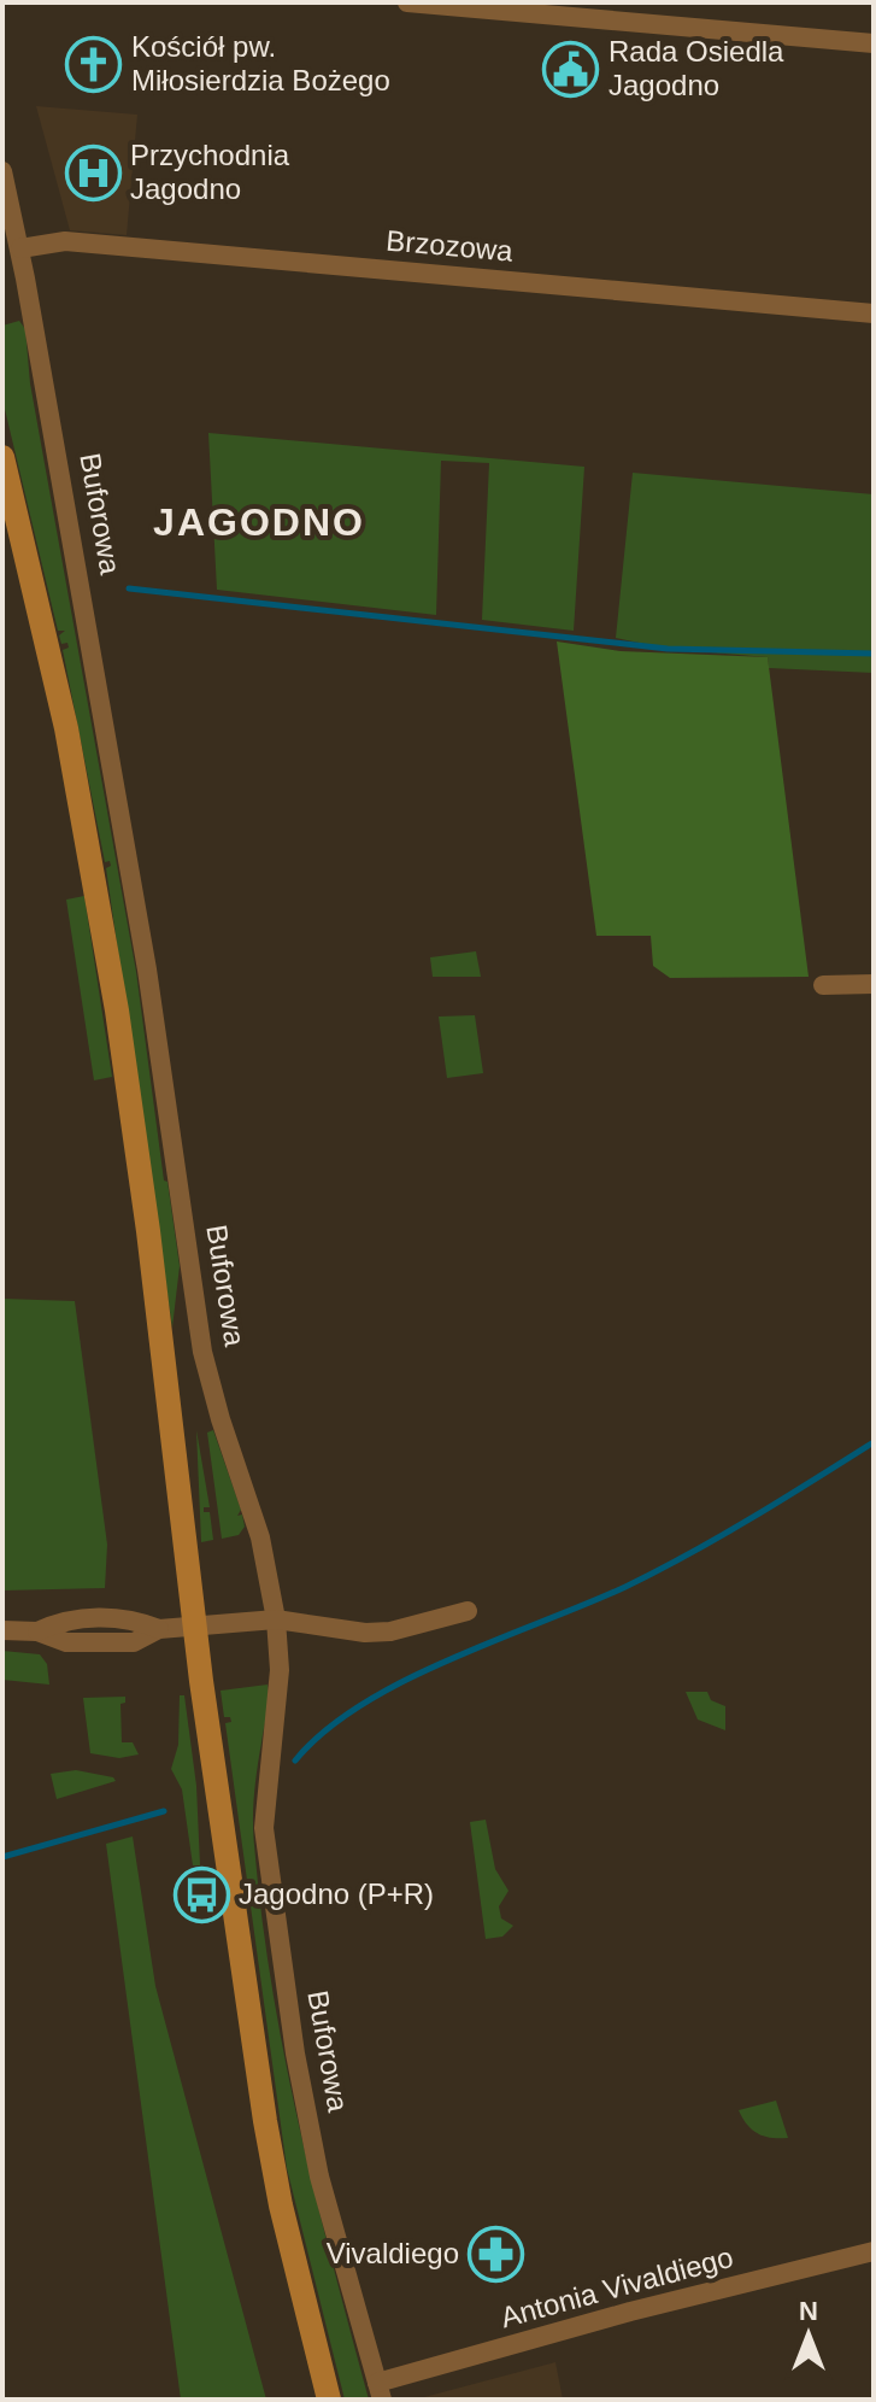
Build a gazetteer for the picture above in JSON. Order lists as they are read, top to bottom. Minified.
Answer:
{"streets":{"street":["Brzozowa","Buforowa","Antonia Vivaldiego"]},"crossings":[["Brzozowa","Buforowa"],["Buforowa","Antonia Vivaldiego"]],"districts":["JAGODNO"],"places":{"church":["Kościół pw. Miłosierdzia Bożego"],"public building":["Rada Osiedla Jagodno"],"hospital":["Przychodnia Jagodno"],"bus stop":["Jagodno (P+R)"],"pharmacy":["Vivaldiego"]},"north":"top"}
